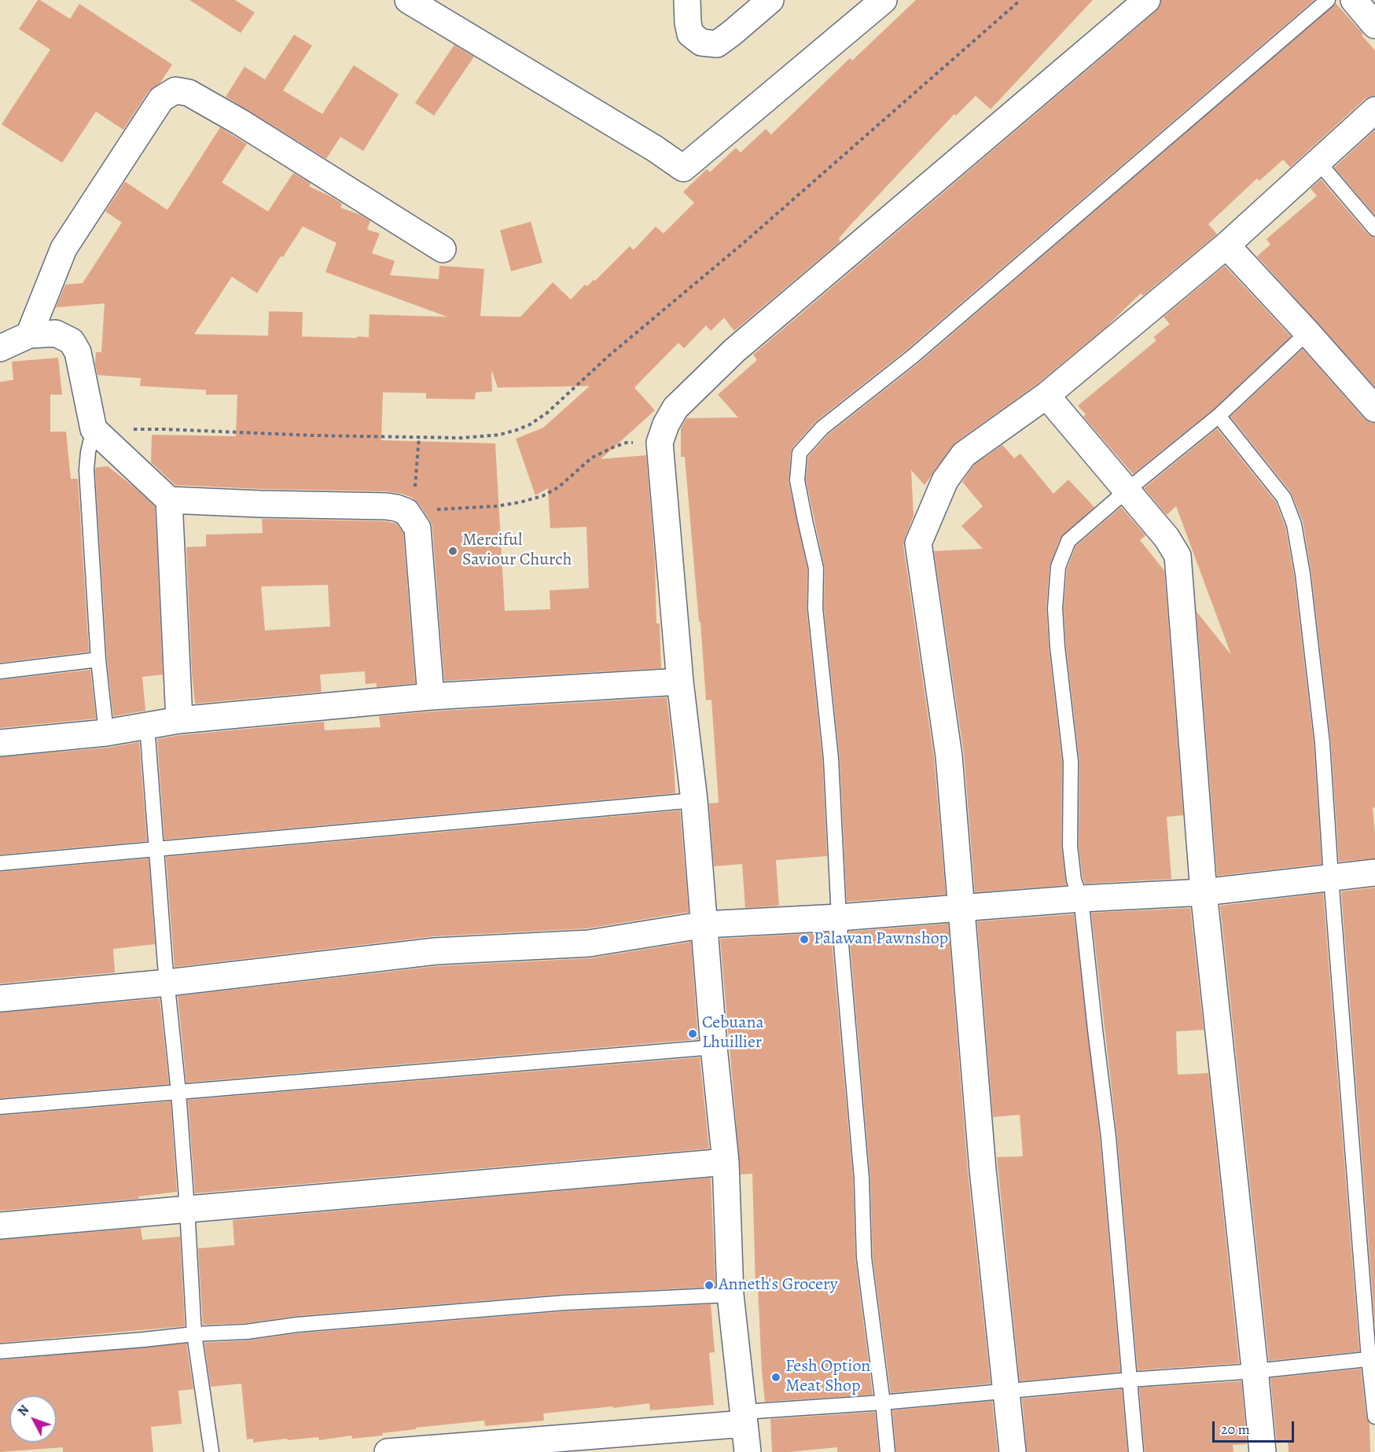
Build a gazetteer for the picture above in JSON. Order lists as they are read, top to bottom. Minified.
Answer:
{"places":["Merciful Saviour Church","Palawan Pawnshop","Cebuana Lhuillier","Anneth's Grocery","Fesh Option Meat Shop"],"scale_bar":"20 m","north":"top left"}
